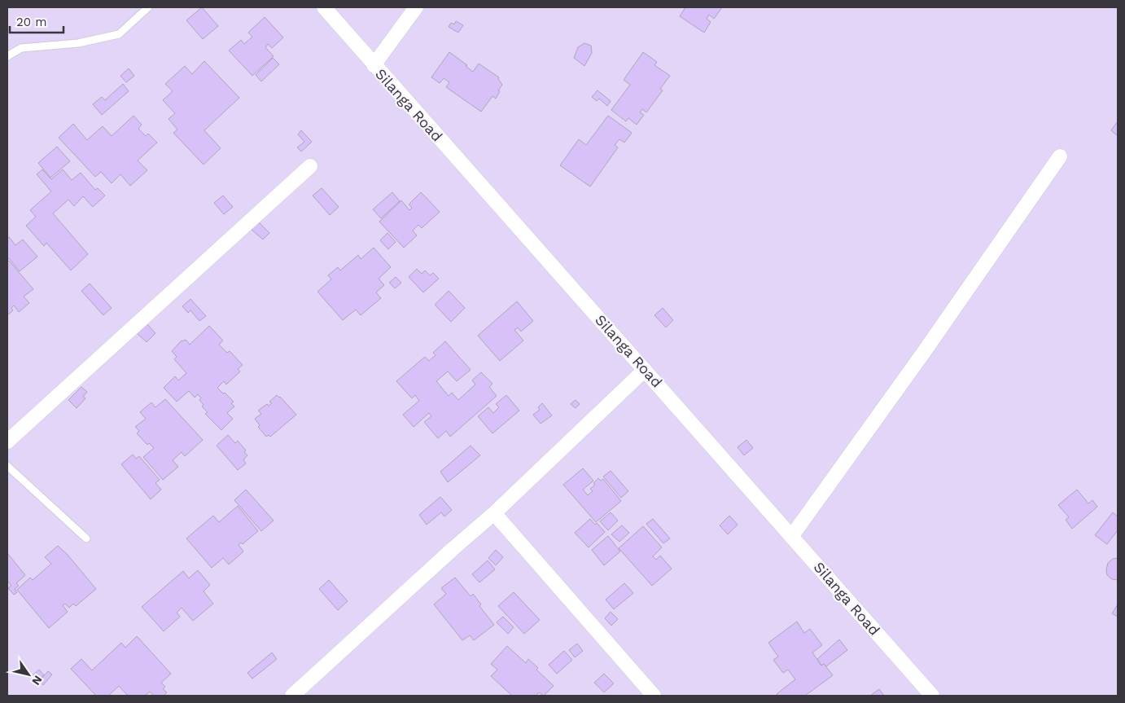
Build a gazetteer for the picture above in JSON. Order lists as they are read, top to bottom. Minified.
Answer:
{"streets":{"street":["Silanga Road"]},"scale_bar":"20 m","north":"bottom right"}
